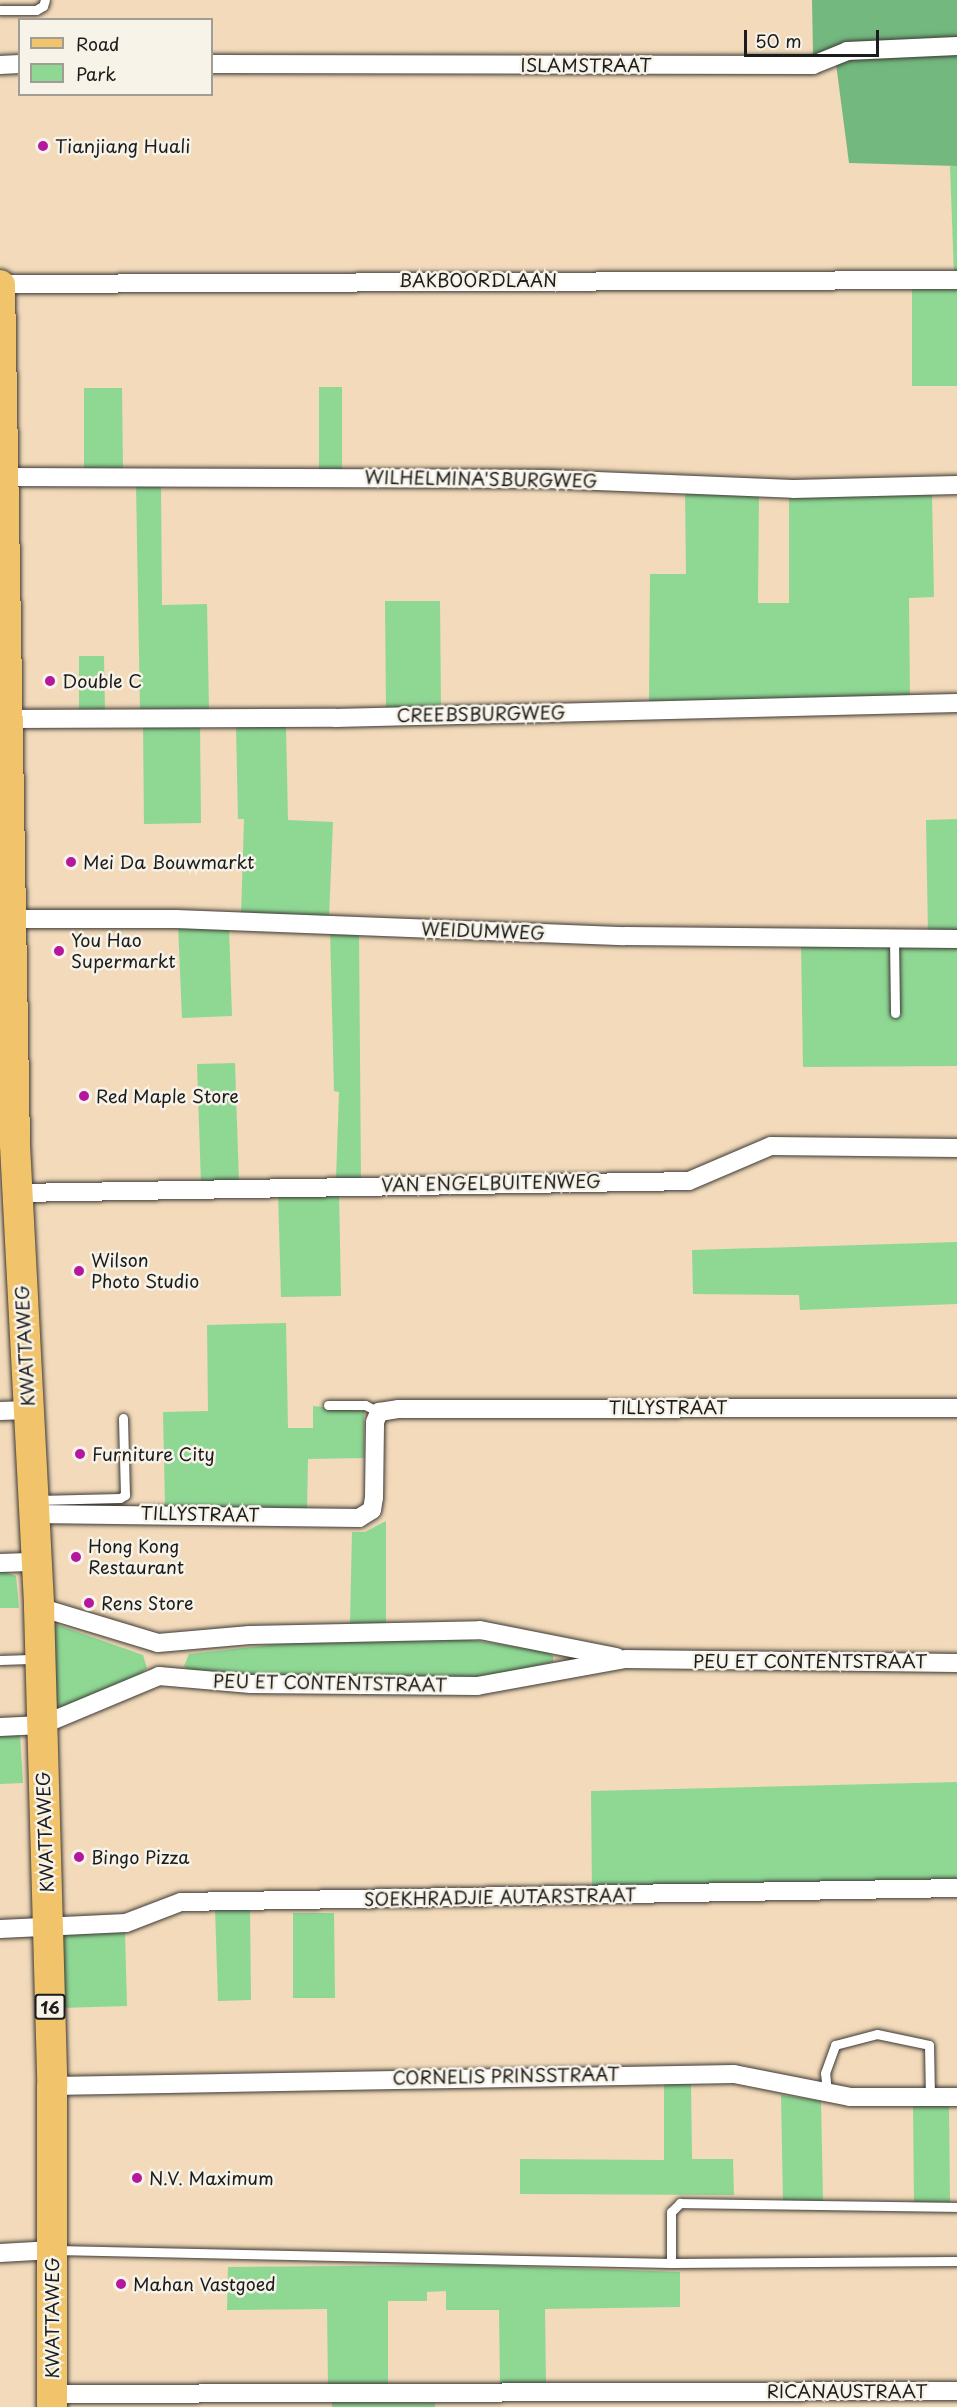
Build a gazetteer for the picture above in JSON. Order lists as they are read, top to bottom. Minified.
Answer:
{"streets":{"main road":["KWATTAWEG","16"],"street":["ISLAMSTRAAT","BAKBOORDLAAN","WILHELMINA'SBURGWEG","CREEBSBURGWEG","WEIDUMWEG","VAN ENGELBUITENWEG","TILLYSTRAAT","PEU ET CONTENTSTRAAT","SOEKHRADJIE AUTARSTRAAT","CORNELIS PRINSSTRAAT","RICANAUSTRAAT"]},"crossings":[["BAKBOORDLAAN","KWATTAWEG"],["WILHELMINA'SBURGWEG","KWATTAWEG"],["CREEBSBURGWEG","KWATTAWEG"],["WEIDUMWEG","KWATTAWEG"],["VAN ENGELBUITENWEG","KWATTAWEG"],["KWATTAWEG","TILLYSTRAAT"],["KWATTAWEG","PEU ET CONTENTSTRAAT"],["KWATTAWEG","SOEKHRADJIE AUTARSTRAAT"],["KWATTAWEG","CORNELIS PRINSSTRAAT"],["KWATTAWEG","RICANAUSTRAAT"]],"places":["Tianjiang Huali","Double C","Mei Da Bouwmarkt","You Hao Supermarkt","Red Maple Store","Wilson Photo Studio","Furniture City","Hong Kong Restaurant","Rens Store","Bingo Pizza","N.V. Maximum","Mahan Vastgoed"],"legend":["Road","Park"],"scale_bar":"50 m"}
